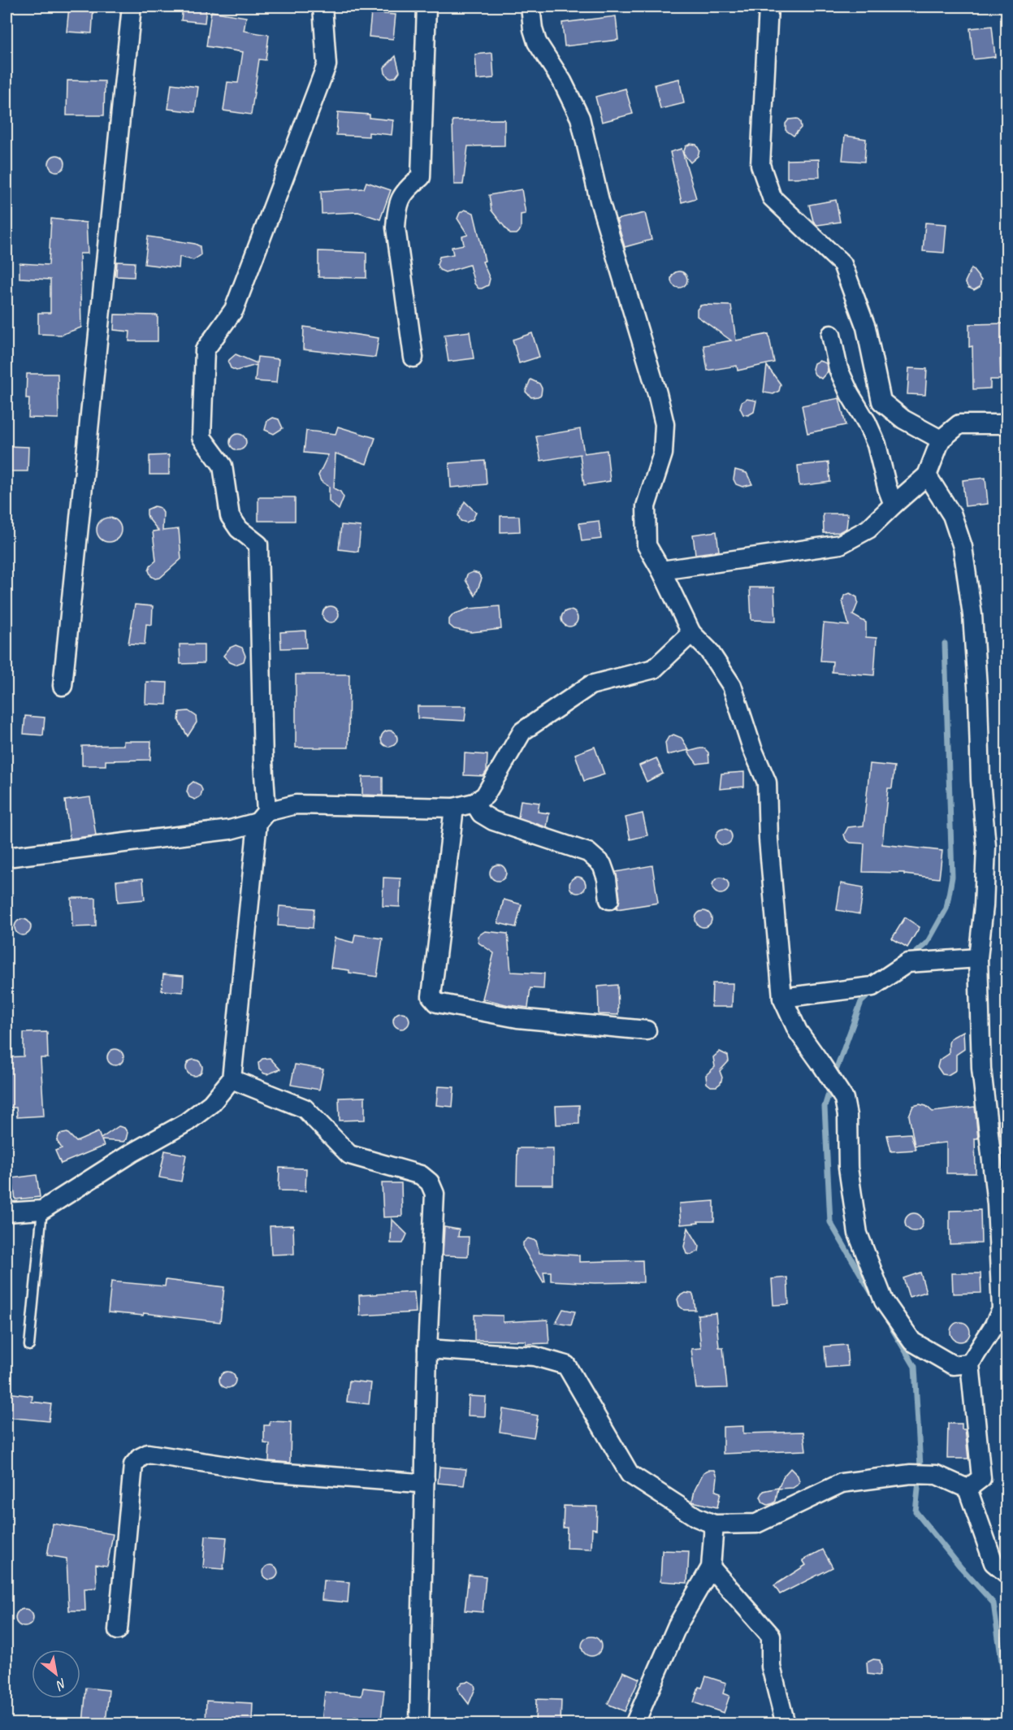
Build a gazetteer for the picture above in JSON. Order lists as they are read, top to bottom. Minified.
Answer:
{"north":"bottom right"}
